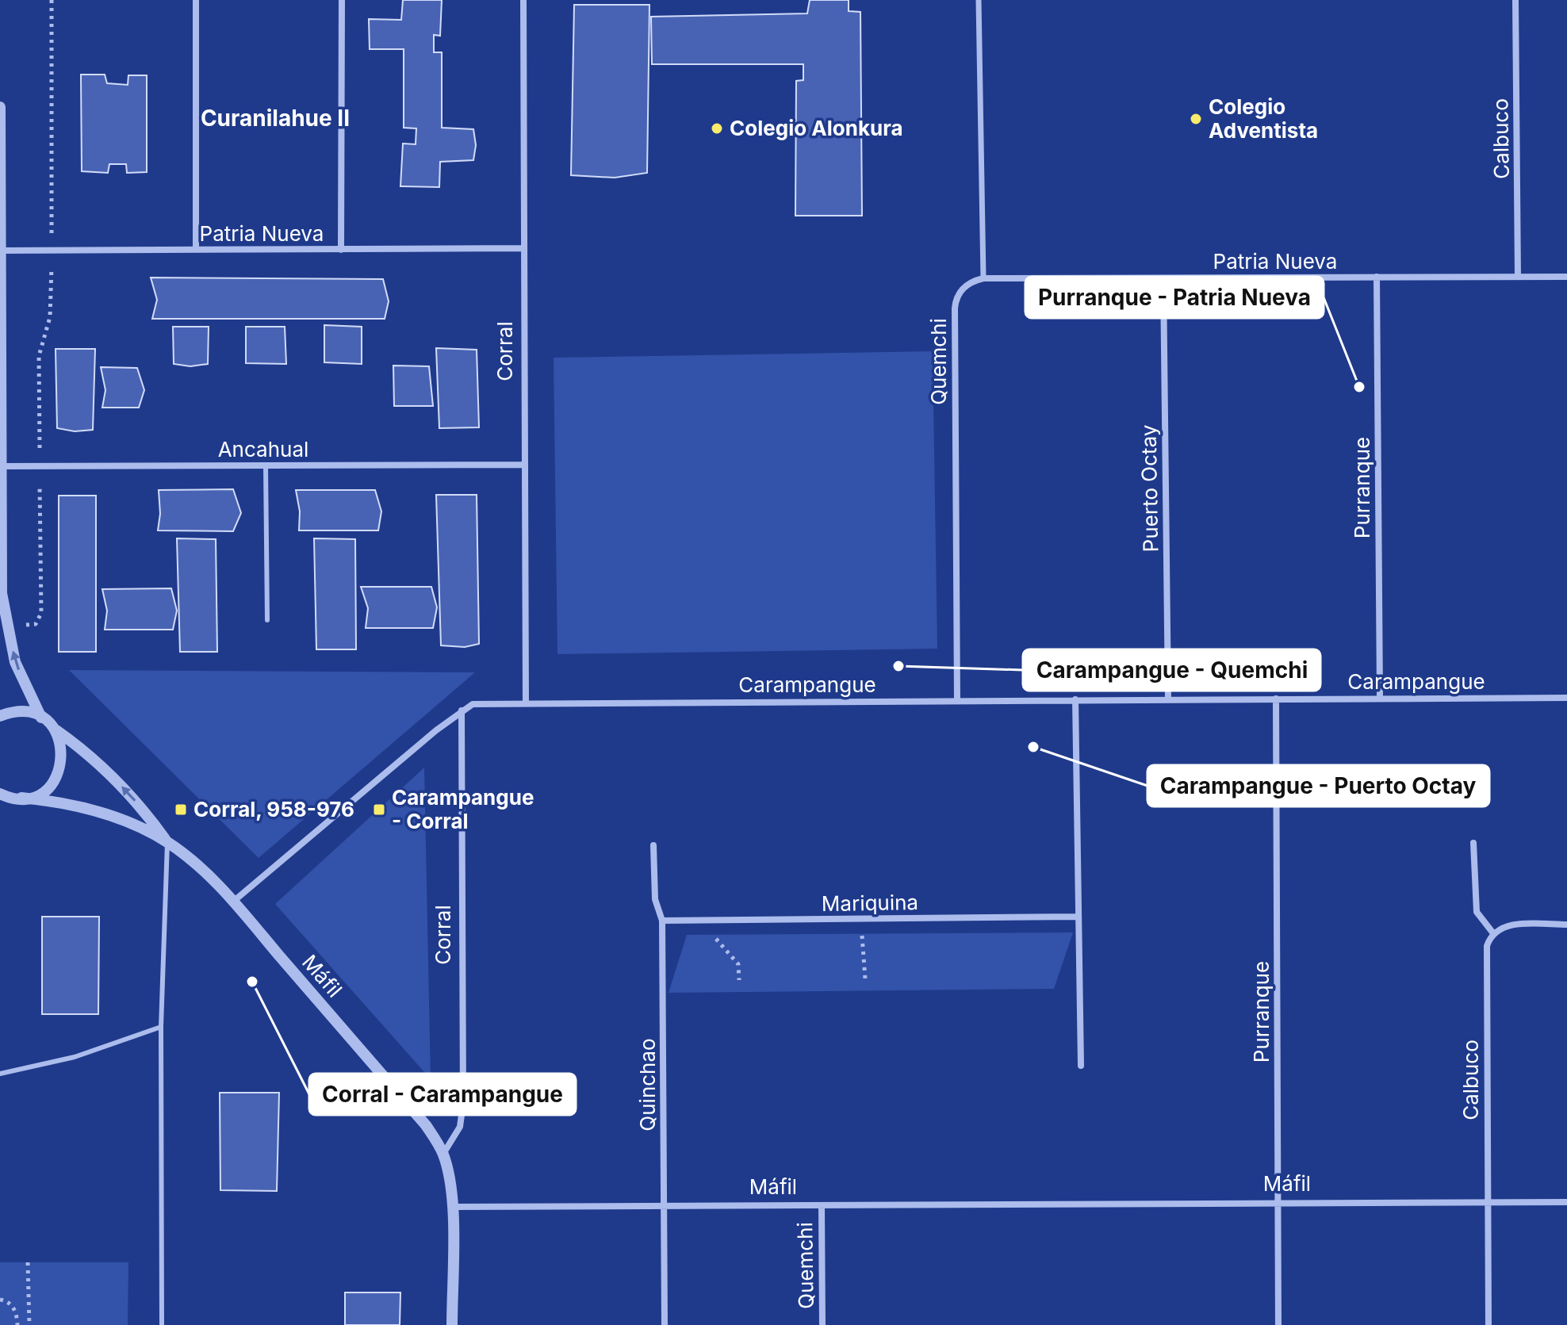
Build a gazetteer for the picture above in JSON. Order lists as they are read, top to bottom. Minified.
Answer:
{"streets":{"street":["Calbuco","Patria Nueva","Corral","Quemchi","Ancahual","Purranque","Puerto Octay","Carampangue","Mariquina","Máfil","Quinchao"]},"crossings":[["Calbuco","Patria Nueva"],["Calbuco","Máfil"],["Patria Nueva","Corral"],["Patria Nueva","Quemchi"],["Patria Nueva","Purranque"],["Patria Nueva","Puerto Octay"],["Corral","Ancahual"],["Corral","Carampangue"],["Corral","Máfil"],["Quemchi","Carampangue"],["Quemchi","Máfil"],["Purranque","Carampangue"],["Purranque","Máfil"],["Puerto Octay","Carampangue"],["Carampangue","Máfil"],["Mariquina","Quinchao"],["Máfil","Quinchao"]],"districts":["Curanilahue II"],"places":{"other":["Colegio Adventista","Colegio Alonkura","Purranque - Patria Nueva","Carampangue - Quemchi","Carampangue - Puerto Octay","Corral - Carampangue"],"transit":["Corral, 958-976","Carampangue - Corral"]}}
